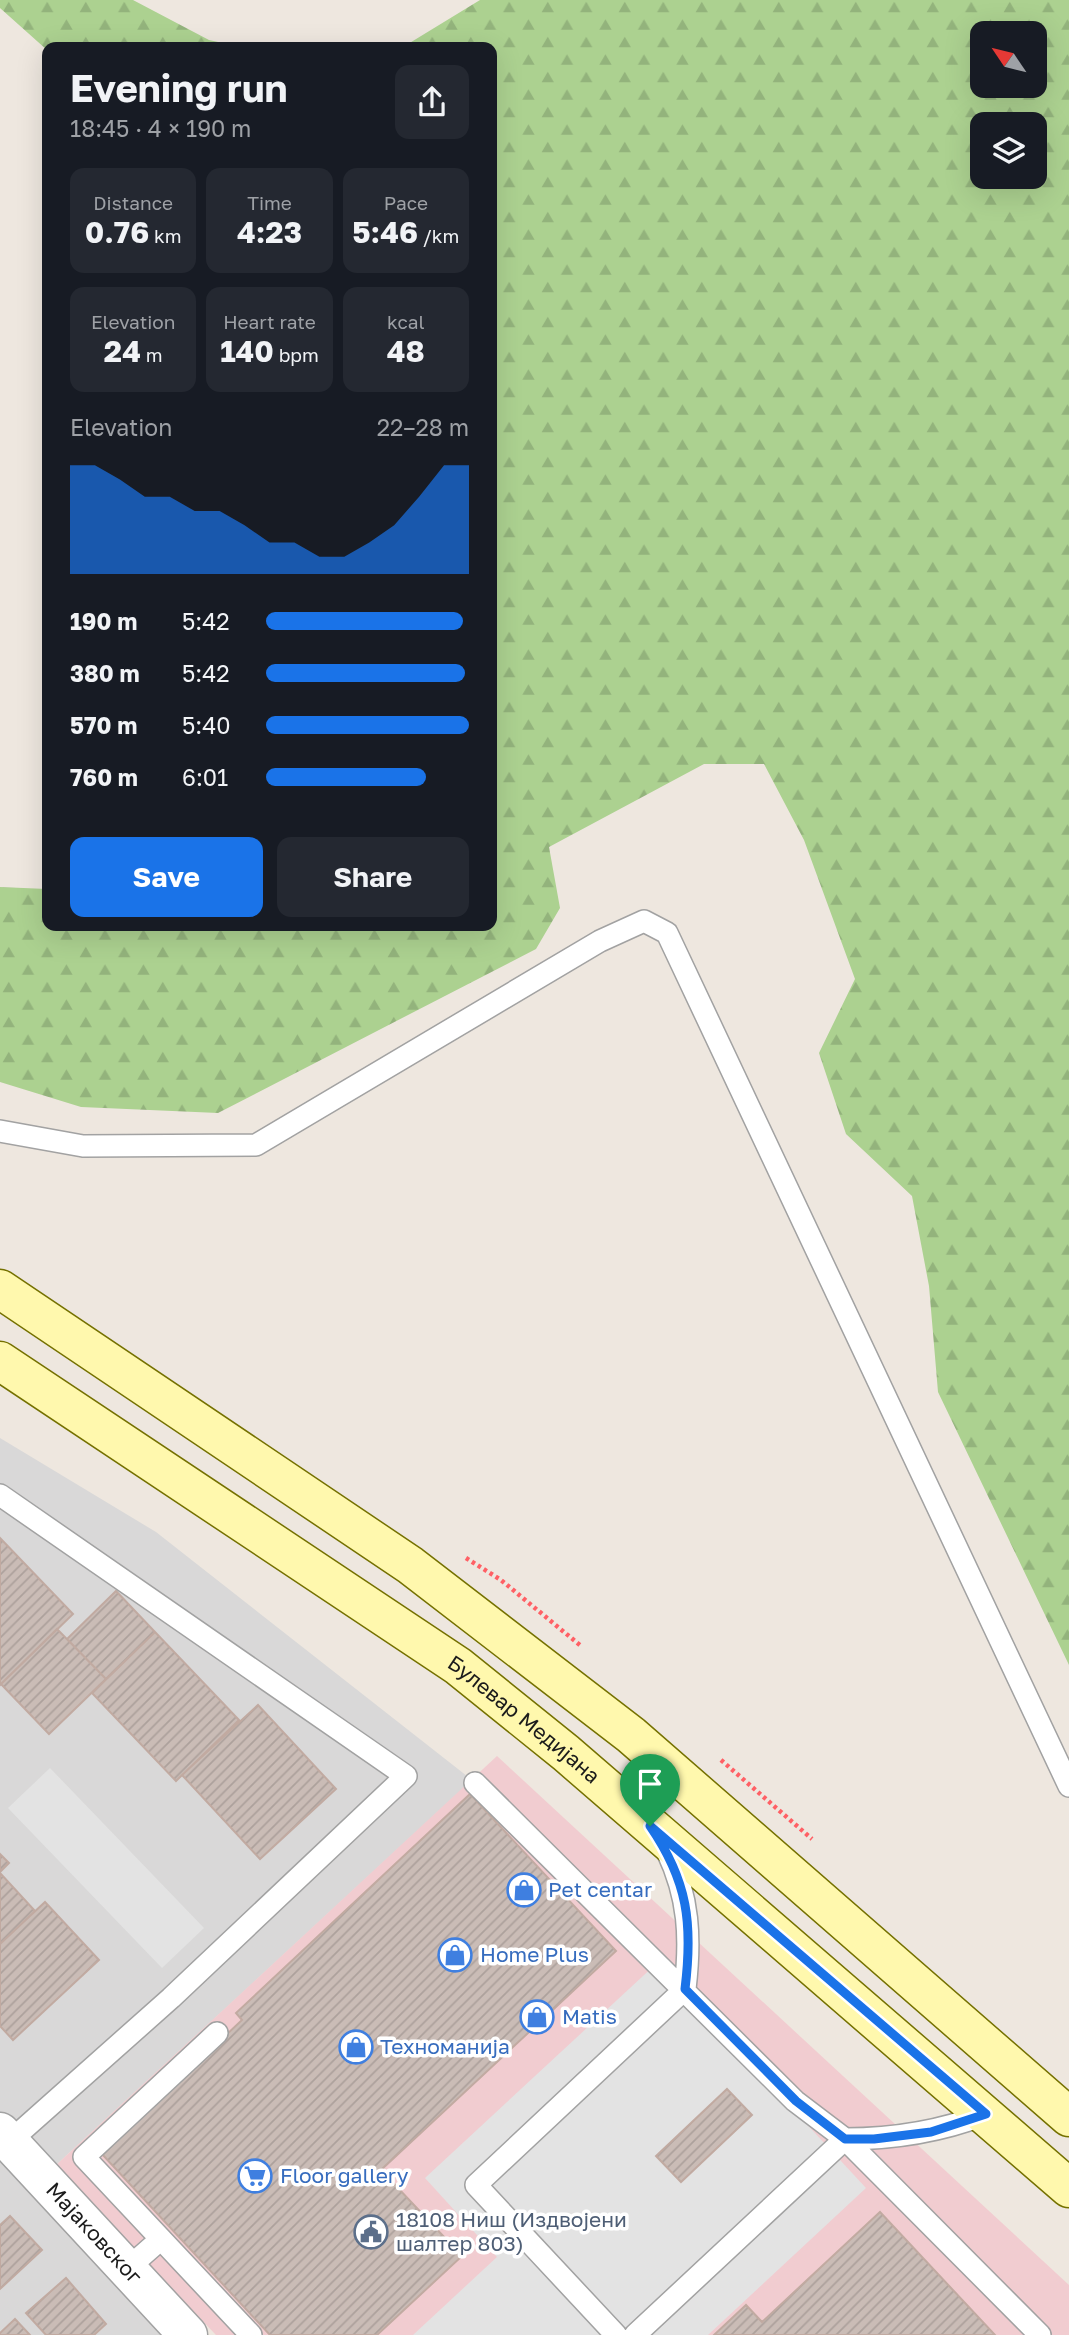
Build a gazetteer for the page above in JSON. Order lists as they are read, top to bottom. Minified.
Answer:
{"streets":{"main road":["Булевар Медијана"],"street":["Мајаковског"]},"places":{"shop":["Pet centar","Home Plus","Matis","Техноманија"],"supermarket":["Floor gallery"],"public building":["18108 Ниш (Издвојени шалтер 803)"]},"north":"top left","page":{"heading":["Evening run","18:45 · 4 × 190 m"],"stats":[["Distance","0.76 km"],["Time","4:23"],["Pace","5:46 /km"],["Elevation","24 m"],["Heart rate","140 bpm"],["kcal","48"]],"chart":["Elevation","22–28 m"],"list":[{"name":"190 m","note":"5:42"},{"name":"380 m","note":"5:42"},{"name":"570 m","note":"5:40"},{"name":"760 m","note":"6:01"}],"buttons":["Save","Share"]}}
